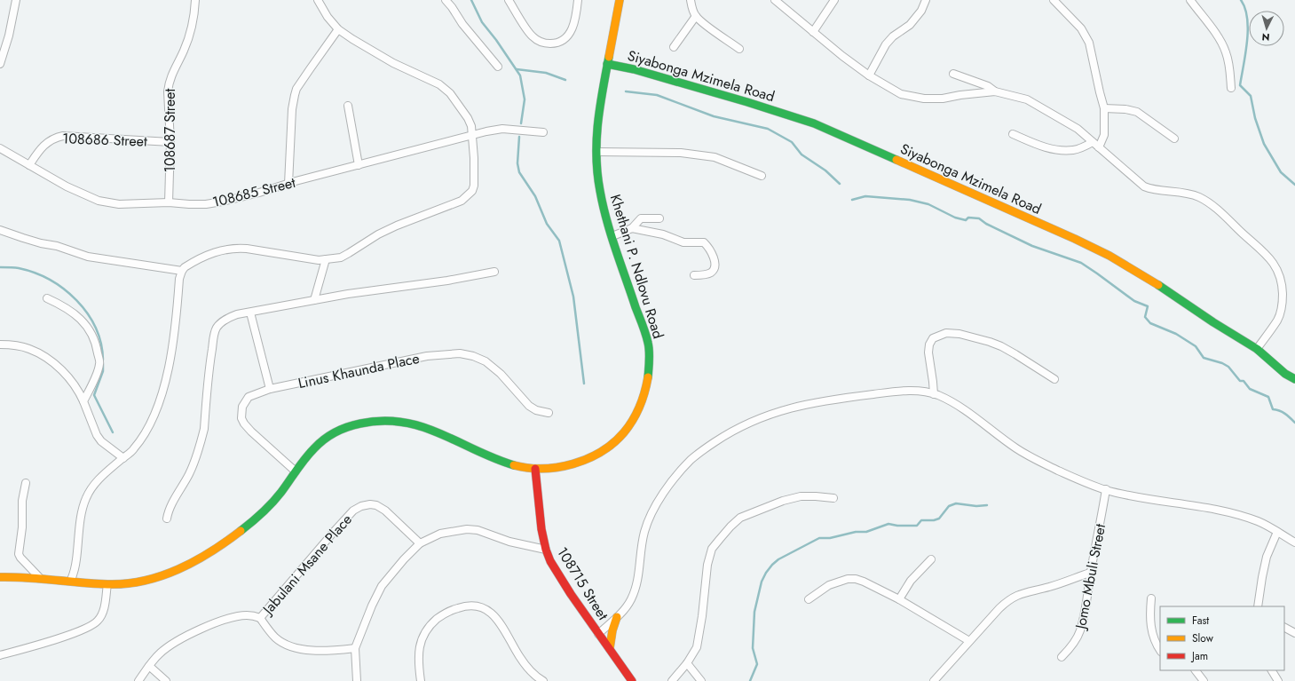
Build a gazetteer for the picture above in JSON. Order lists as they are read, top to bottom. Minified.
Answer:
{"streets":{"street":["Siyabonga Mzimela Road","108687 Street","108686 Street","108685 Street","Khethani P. Ndlovu Road","Linus Khaunda Place","Jabulani Msane Place","Jomo Mbuli Street","108715 Street"]},"crossings":[["Siyabonga Mzimela Road","Khethani P. Ndlovu Road"],["108687 Street","108686 Street"],["108687 Street","108685 Street"],["108686 Street","108685 Street"],["Khethani P. Ndlovu Road","Linus Khaunda Place"],["Khethani P. Ndlovu Road","108715 Street"]],"legend":["Fast","Slow","Jam"],"north":"bottom"}
